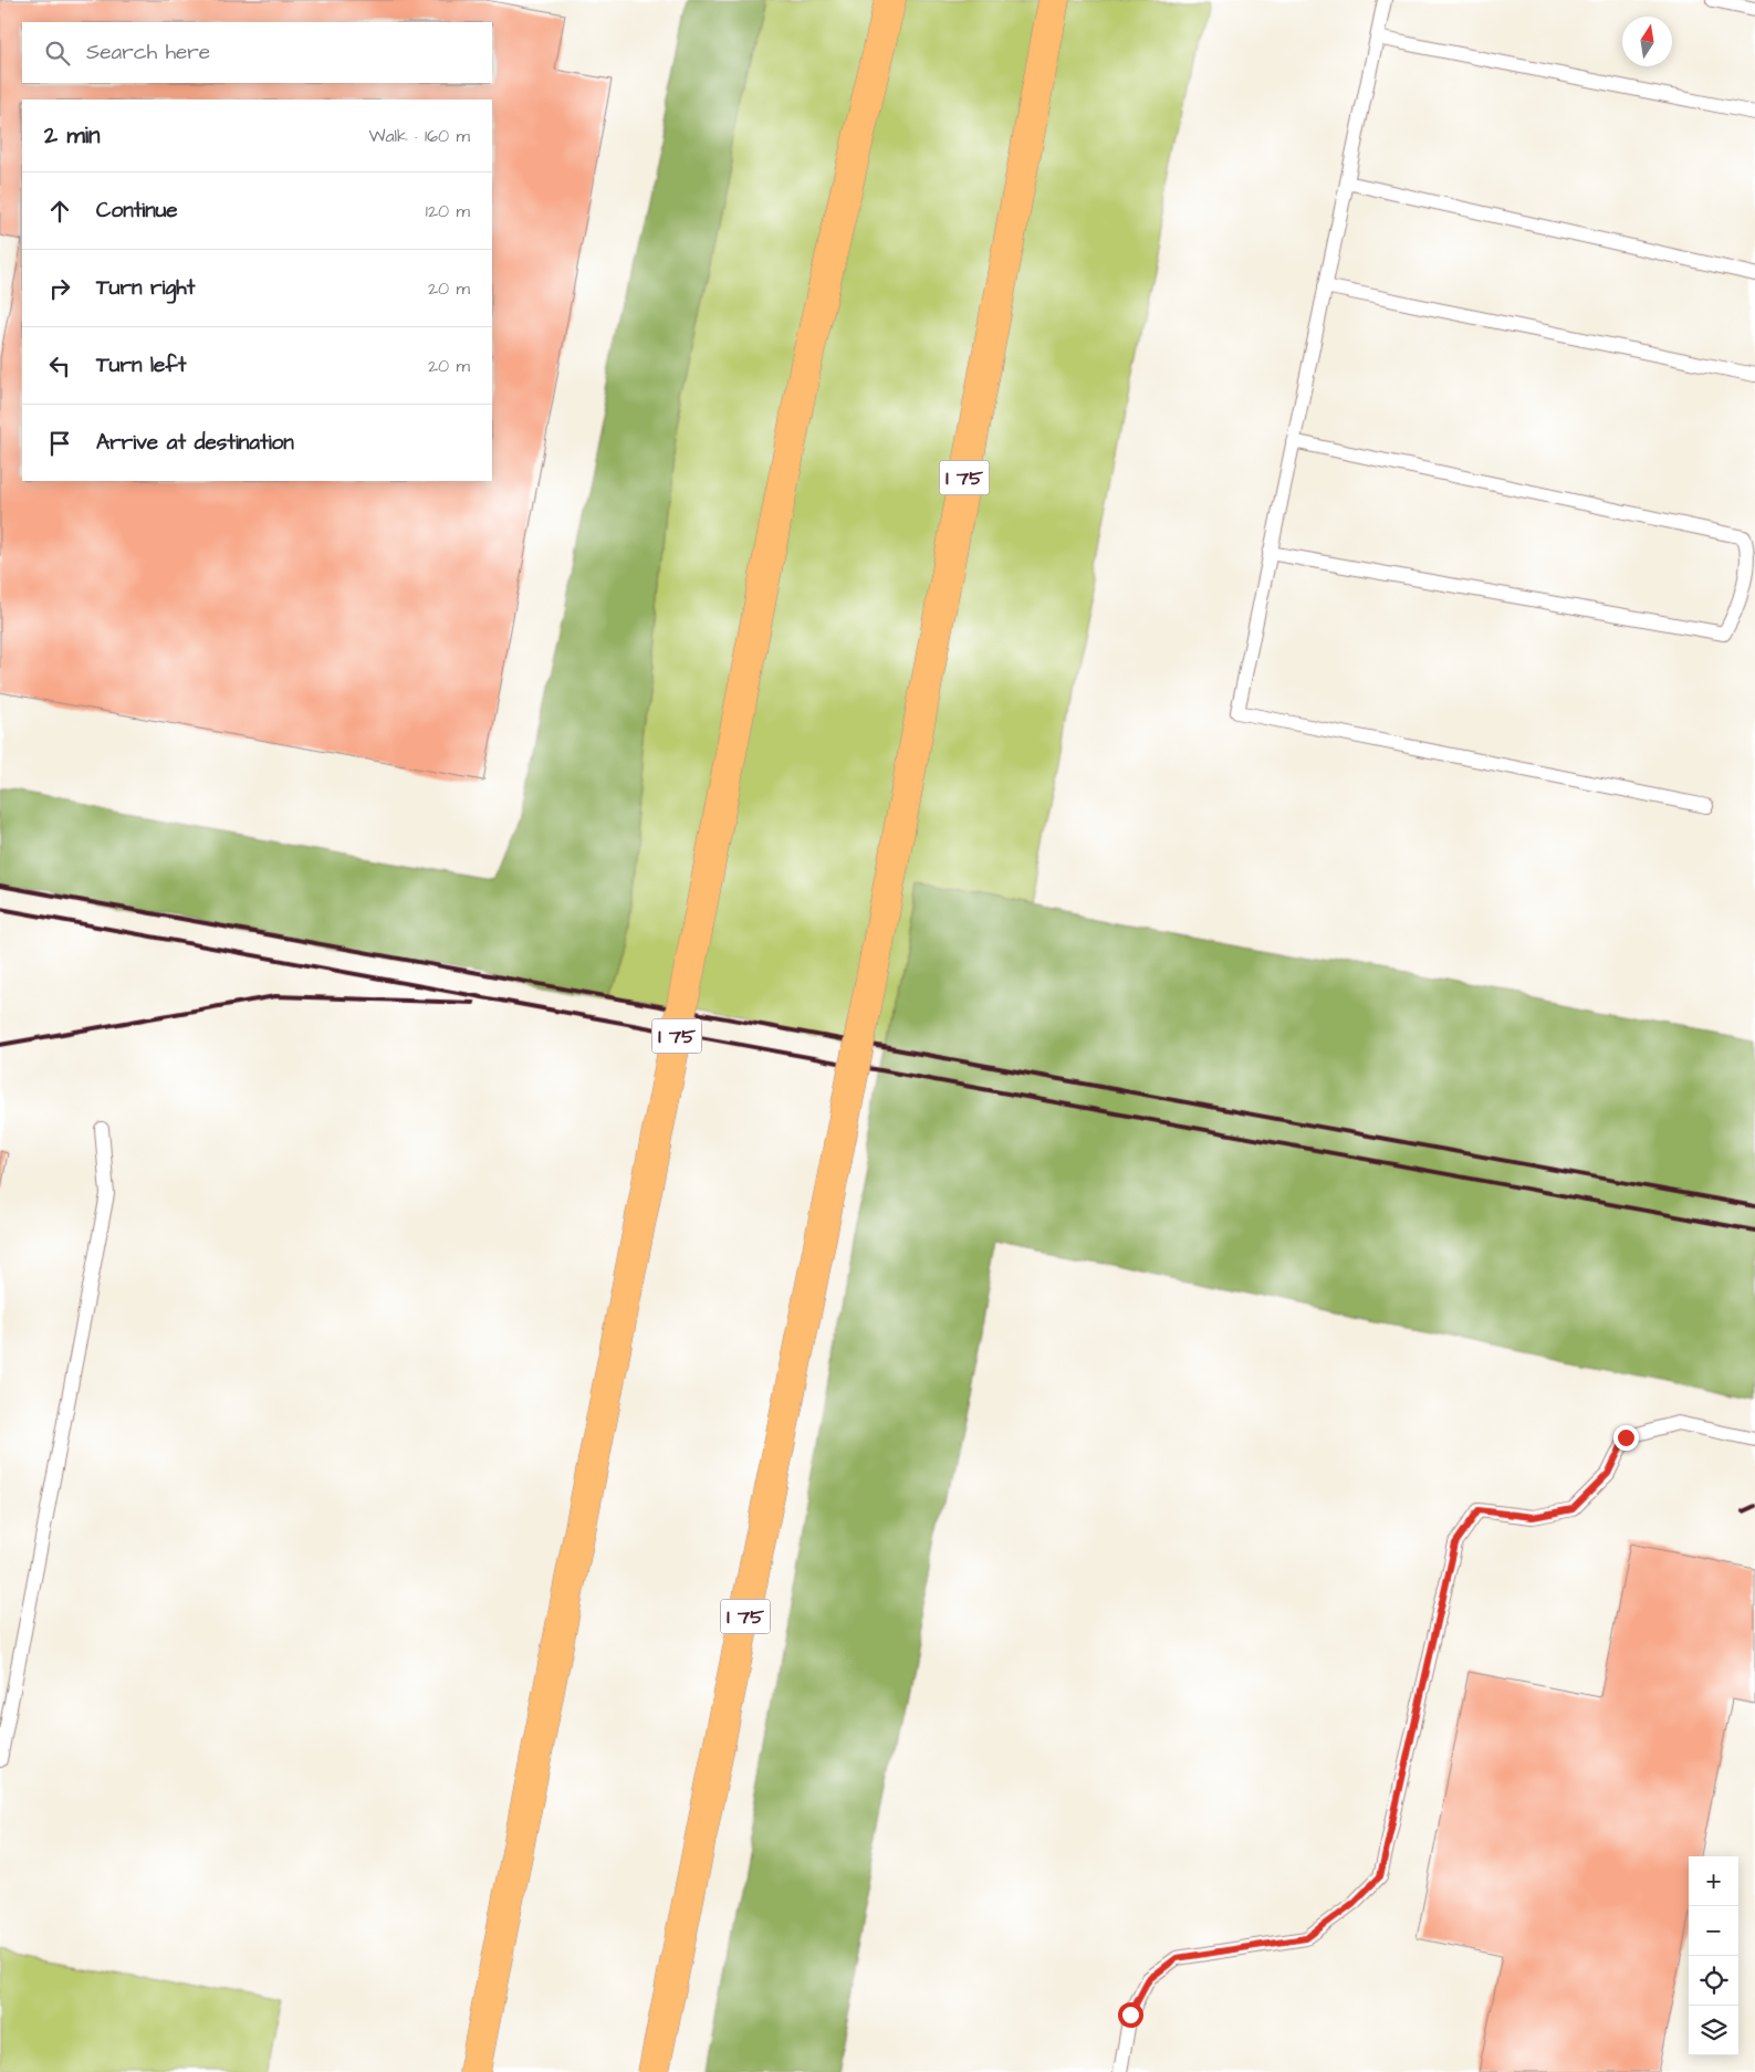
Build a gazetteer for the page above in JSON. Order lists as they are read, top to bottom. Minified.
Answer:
{"streets":{"highway":["I 75"]},"north":"top","page":{"search":"Search here","heading":["2 min","Walk · 160 m"],"list":[["Continue","120 m"],["Turn right","20 m"],["Turn left","20 m"],"Arrive at destination"],"map_buttons":["+","−"]}}
